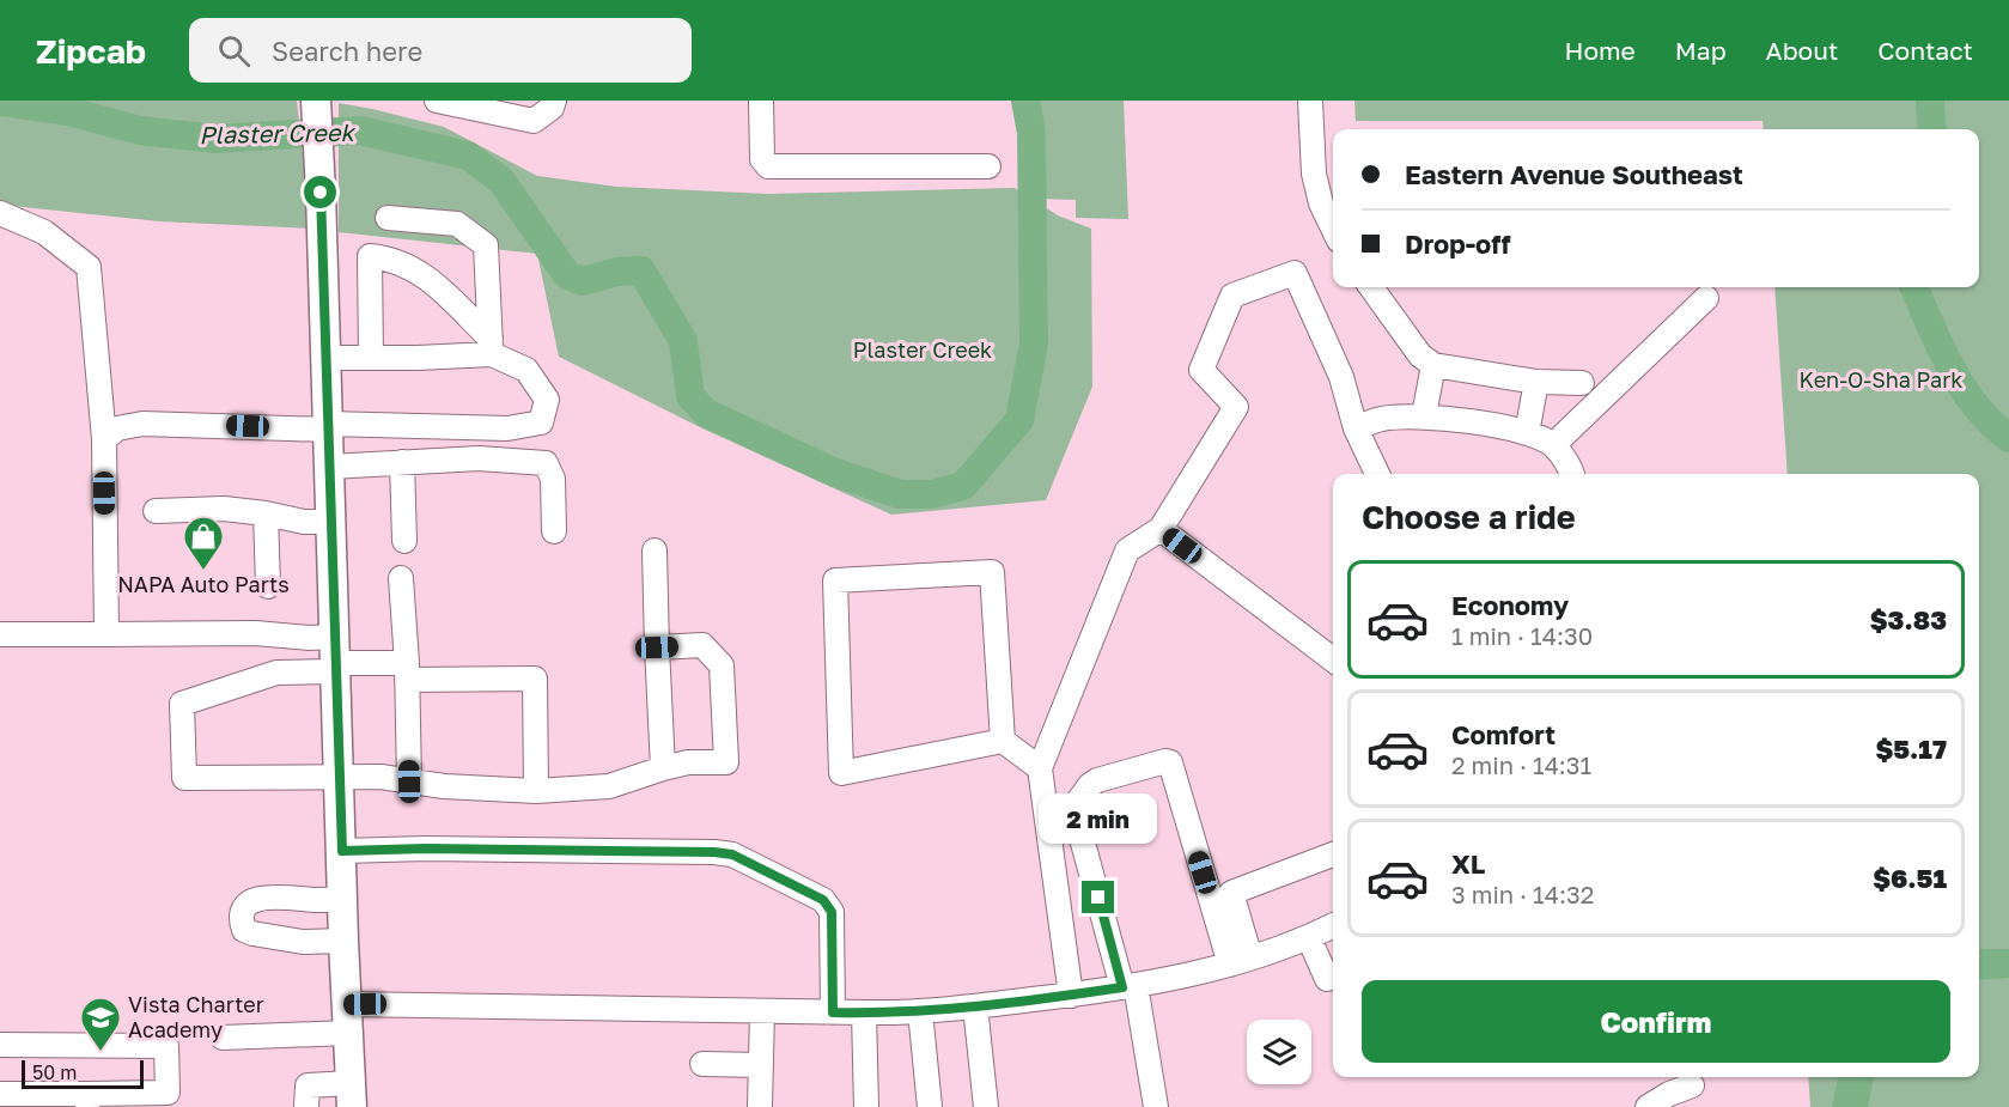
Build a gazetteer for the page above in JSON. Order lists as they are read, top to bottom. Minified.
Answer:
{"water":["Plaster Creek"],"parks":["Plaster Creek","Ken-O-Sha Park"],"places":{"shop":["NAPA Auto Parts"],"school or university":["Vista Charter Academy"]},"scale_bar":"50 m","page":{"header":"Zipcab","search":"Search here","nav":["Home","Map","About","Contact"],"banner":["Eastern Avenue Southeast","Drop-off"],"heading":"Choose a ride","list":[{"name":"Economy","note":"1 min · 14:30","value":"$3.83"},{"name":"Comfort","note":"2 min · 14:31","value":"$5.17"},{"name":"XL","note":"3 min · 14:32","value":"$6.51"}],"bubble":"2 min","buttons":"Confirm","scale":"50 m"}}
